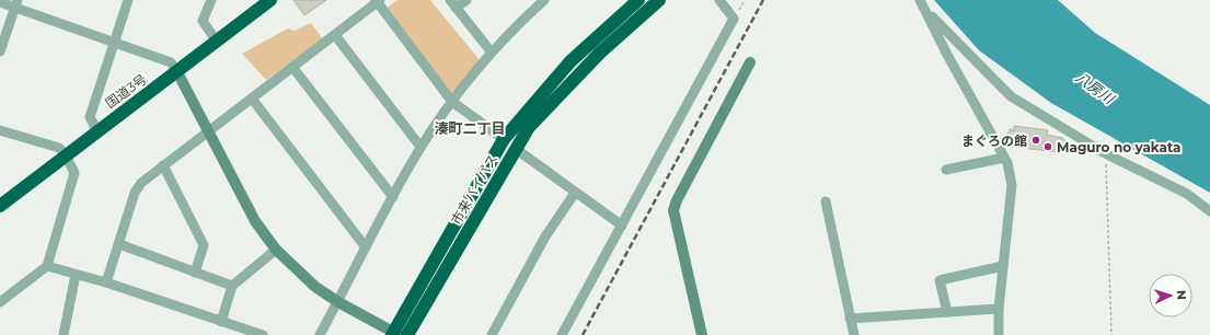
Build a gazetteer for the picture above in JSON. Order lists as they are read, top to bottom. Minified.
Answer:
{"streets":{"highway":["国道3号","市来バイパス"]},"districts":["湊町二丁目"],"water":["八房川"],"places":["まぐろの館","Maguro no yakata"],"north":"right"}
